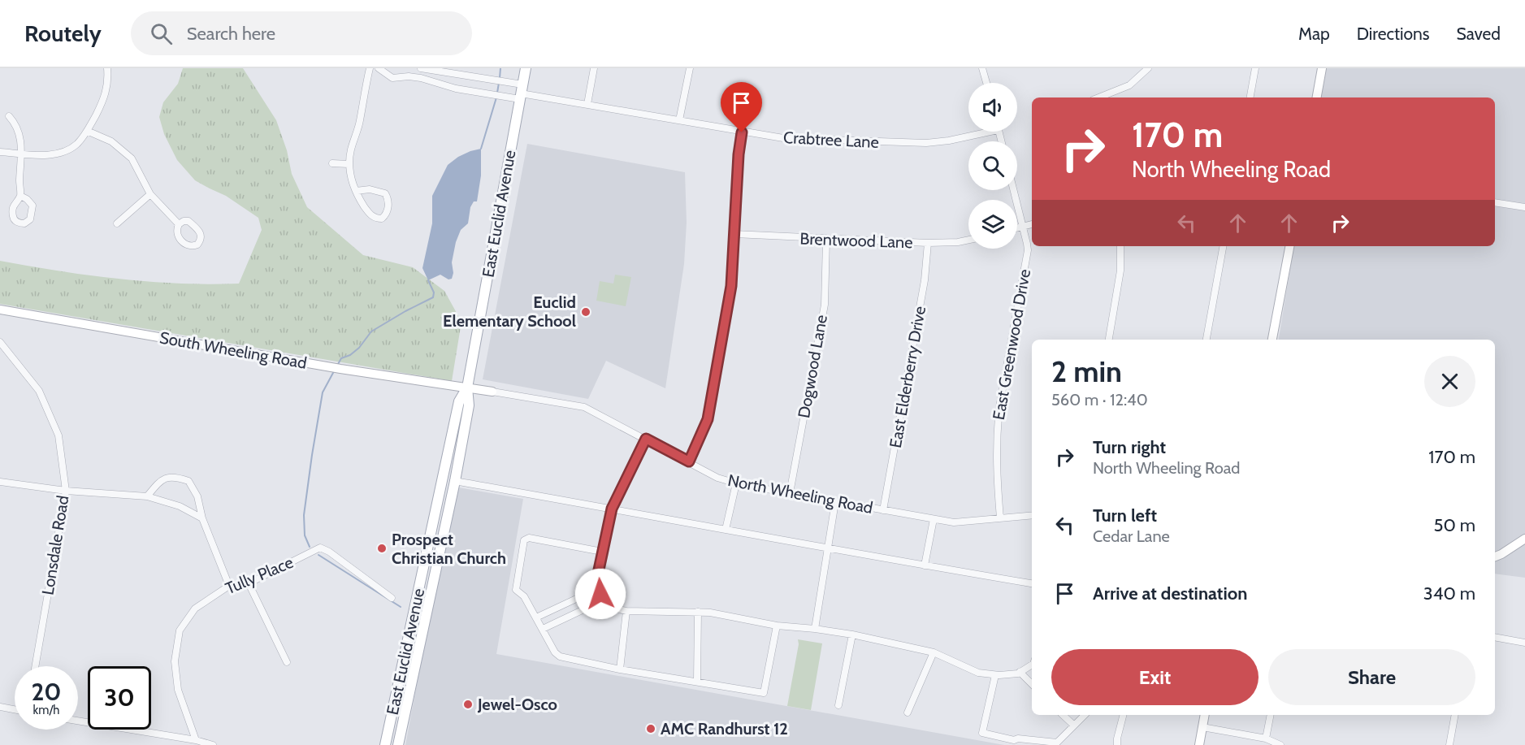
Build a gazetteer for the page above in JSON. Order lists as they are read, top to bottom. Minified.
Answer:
{"streets":{"main road":["East Euclid Avenue"],"street":["Crabtree Lane","Brentwood Lane","East Greenwood Drive","South Wheeling Road","Dogwood Lane","East Elderberry Drive","North Wheeling Road","Lonsdale Road","Tully Place"]},"crossings":[["Crabtree Lane","East Euclid Avenue"],["East Euclid Avenue","South Wheeling Road"],["East Euclid Avenue","North Wheeling Road"],["Brentwood Lane","Dogwood Lane"],["Brentwood Lane","East Elderberry Drive"],["East Greenwood Drive","North Wheeling Road"],["South Wheeling Road","North Wheeling Road"],["Dogwood Lane","North Wheeling Road"],["East Elderberry Drive","North Wheeling Road"]],"places":["Euclid Elementary School","Prospect Christian Church","Jewel-Osco","AMC Randhurst 12"],"page":{"header":"Routely","search":"Search here","nav":["Map","Directions","Saved"],"turn":["170 m","North Wheeling Road"],"heading":["2 min","560 m · 12:40"],"list":[{"name":"Turn right","note":"North Wheeling Road","value":"170 m"},{"name":"Turn left","note":"Cedar Lane","value":"50 m"},{"name":"Arrive at destination","value":"340 m"}],"buttons":["Exit","Share"],"speed":"20 km/h","limit":"30"}}
